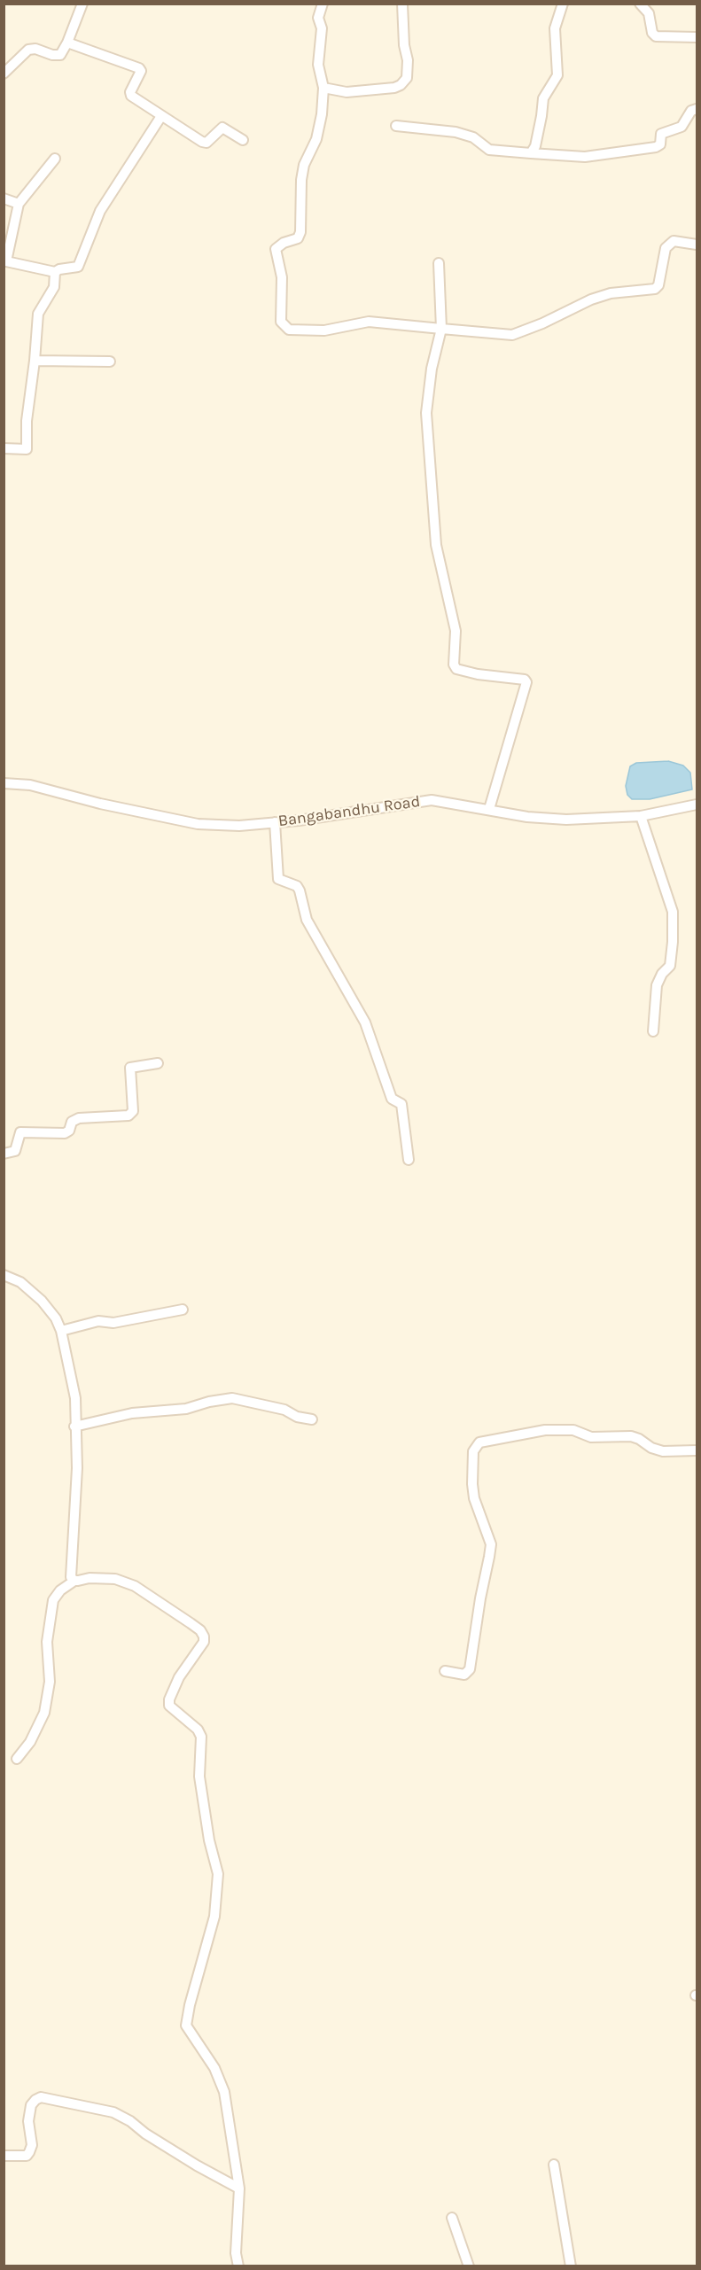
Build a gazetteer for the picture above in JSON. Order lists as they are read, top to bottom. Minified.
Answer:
{"streets":{"street":["Bangabandhu Road"]}}
